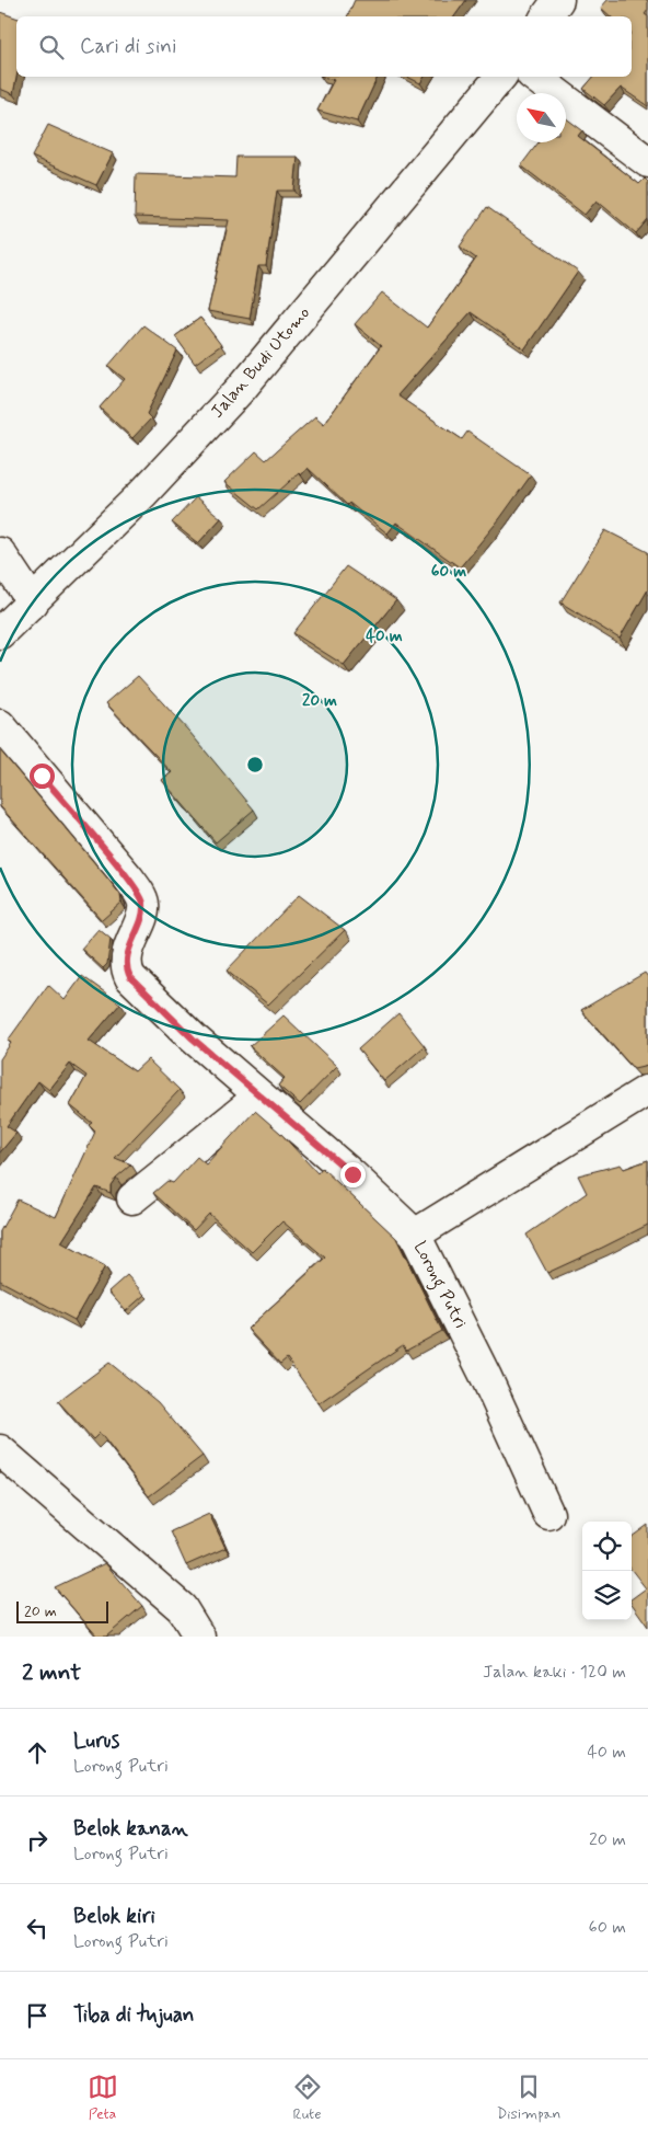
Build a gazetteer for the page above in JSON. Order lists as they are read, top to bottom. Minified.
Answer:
{"streets":{"street":["Jalan Budi Utomo","Lorong Putri"]},"scale_bar":"20 m","north":"top left","page":{"search":"Cari di sini","scale":"20 m","heading":["2 mnt","Jalan kaki · 120 m"],"list":[["Lurus","Lorong Putri","40 m"],["Belok kanan","Lorong Putri","20 m"],["Belok kiri","Lorong Putri","60 m"],"Tiba di tujuan"],"nav":["Peta","Rute","Disimpan"]},"rings":["60 m","40 m","20 m"]}
